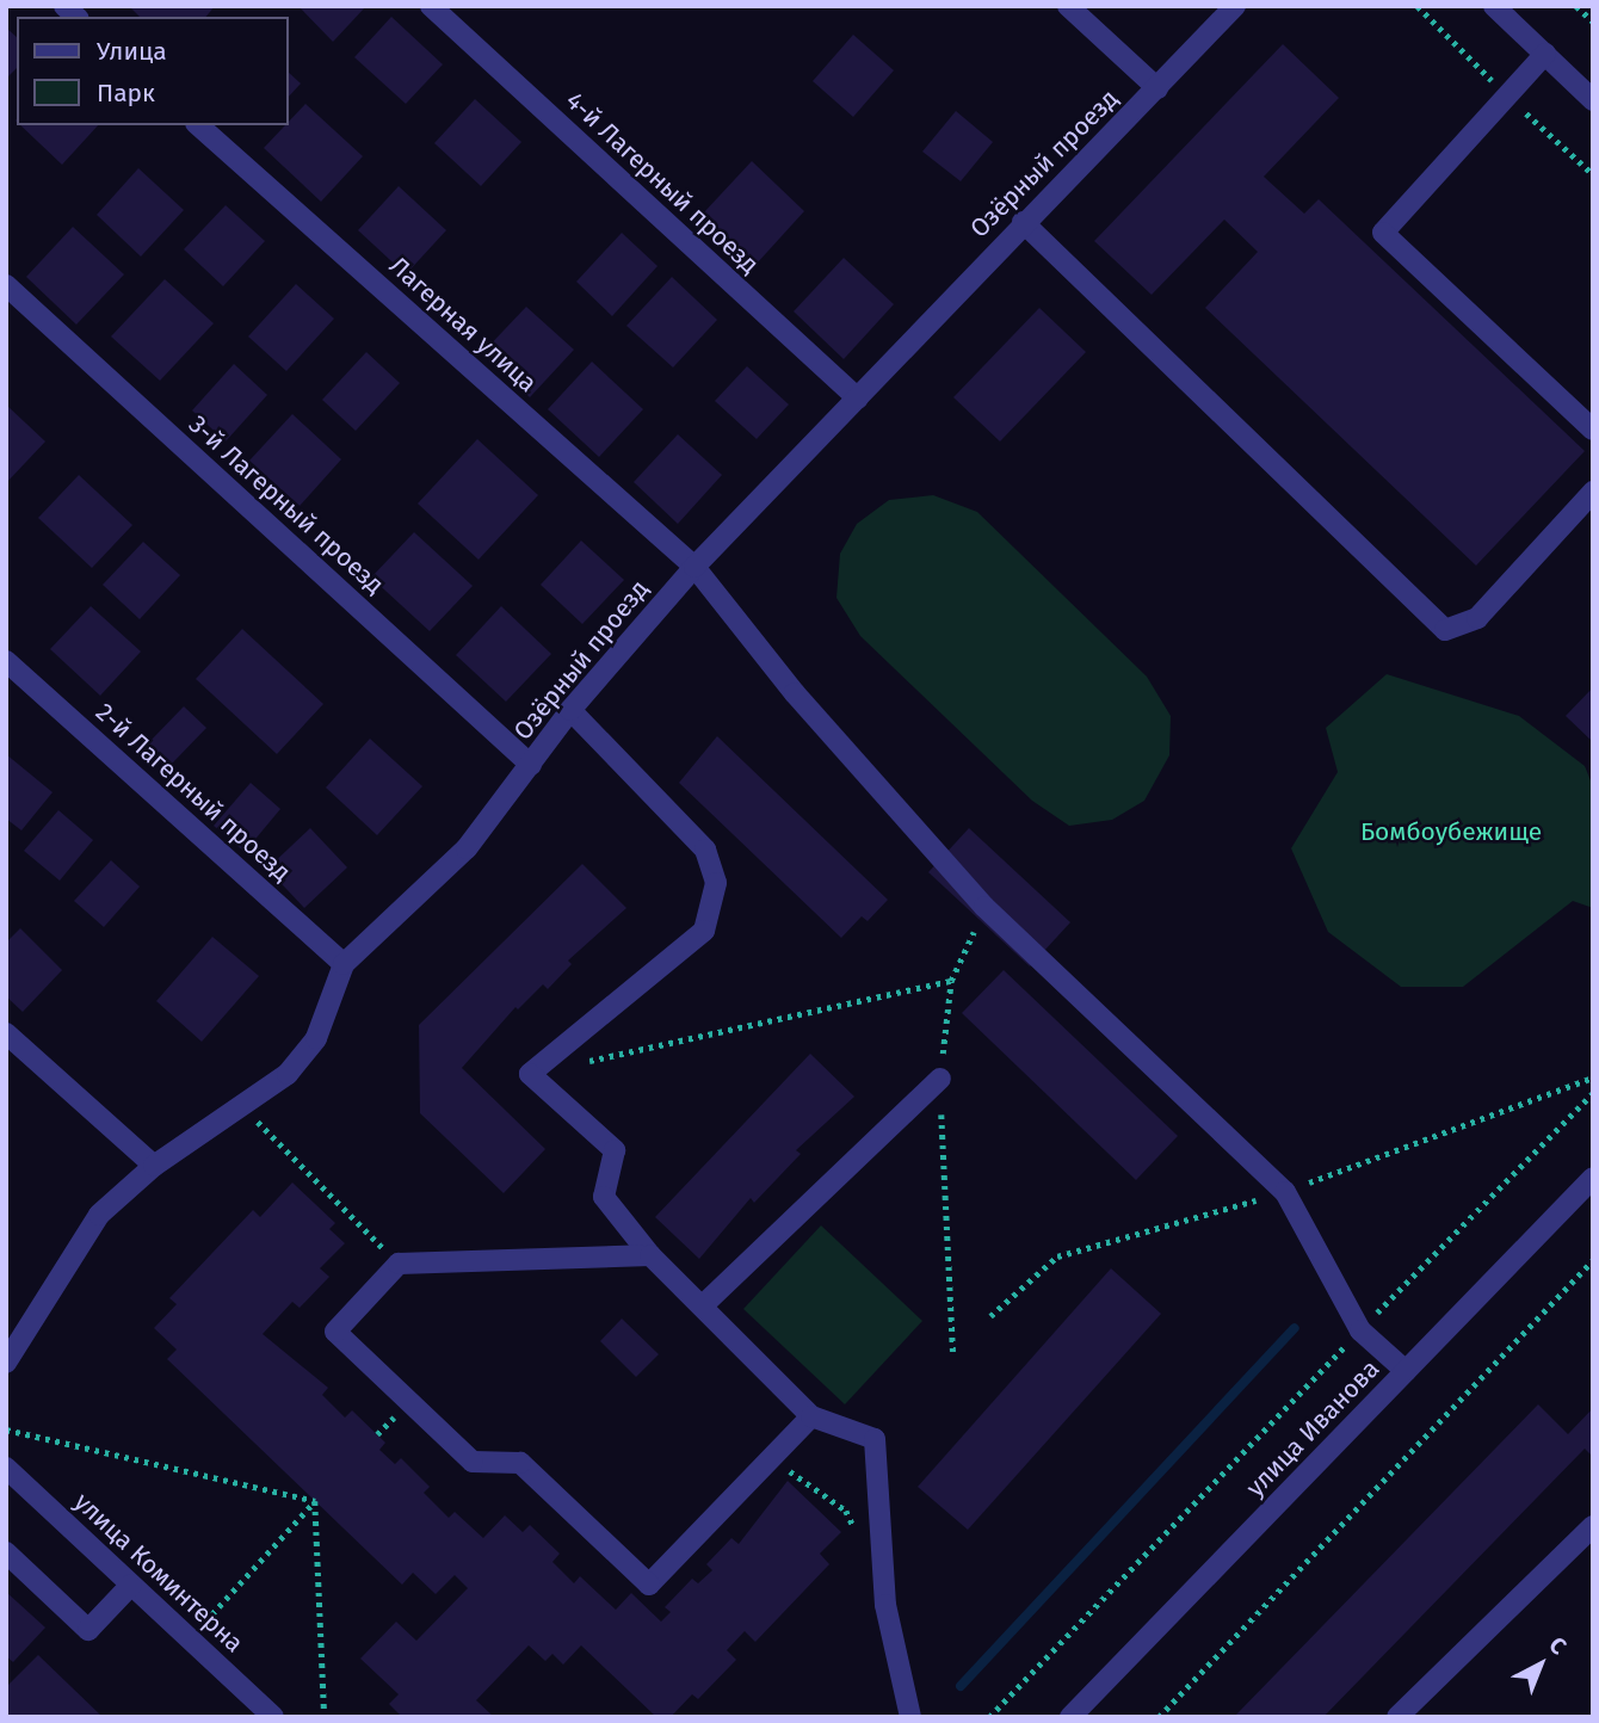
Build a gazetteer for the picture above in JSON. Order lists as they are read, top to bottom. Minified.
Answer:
{"streets":{"street":["Озёрный проезд","4-й Лагерный проезд","Лагерная улица","3-й Лагерный проезд","2-й Лагерный проезд","улица Иванова","улица Коминтерна"]},"crossings":[["Озёрный проезд","4-й Лагерный проезд"],["Озёрный проезд","Лагерная улица"],["Озёрный проезд","3-й Лагерный проезд"],["Озёрный проезд","2-й Лагерный проезд"],["Лагерная улица","улица Иванова"]],"parks":["Бомбоубежище"],"legend":["Улица","Парк"],"north":"top right"}
